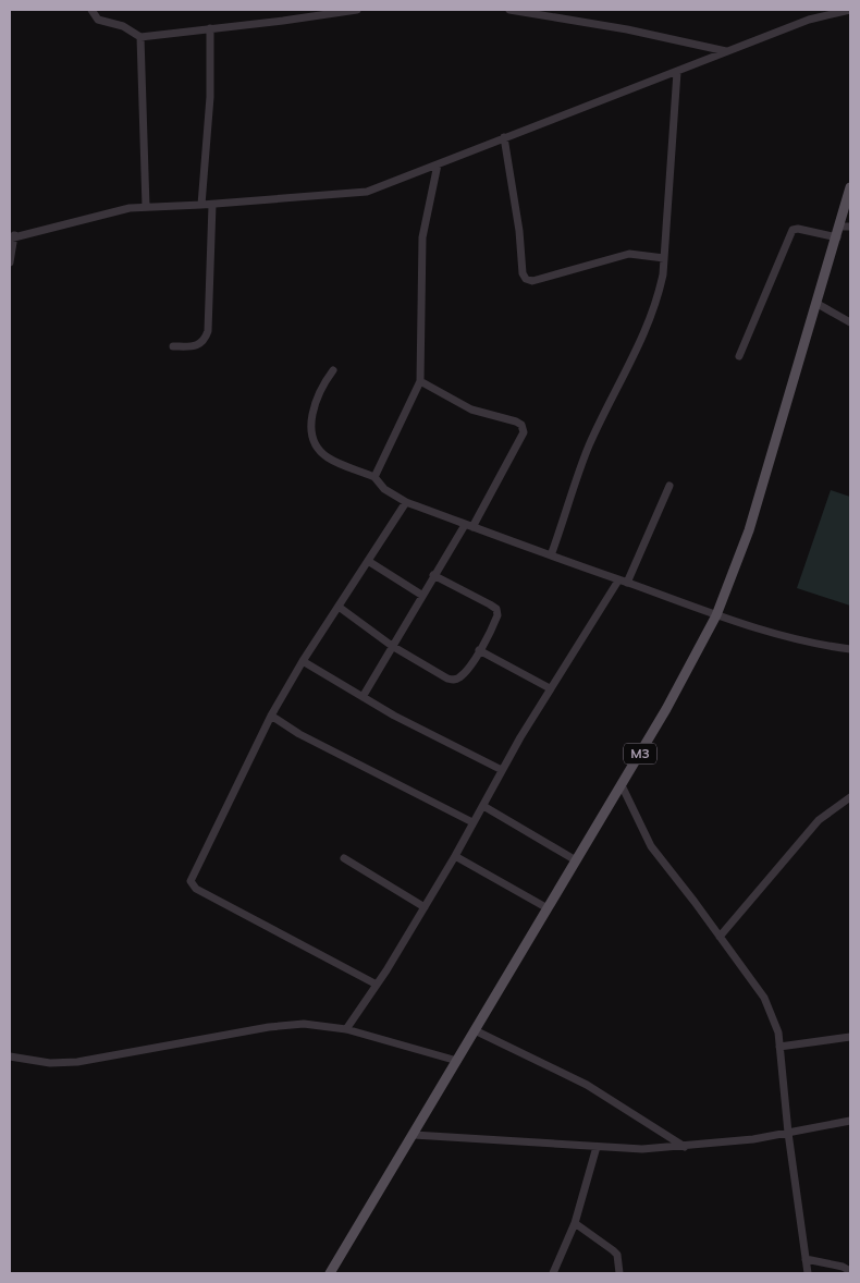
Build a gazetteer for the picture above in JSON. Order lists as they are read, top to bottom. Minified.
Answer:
{"streets":{"main road":["M3"]}}
